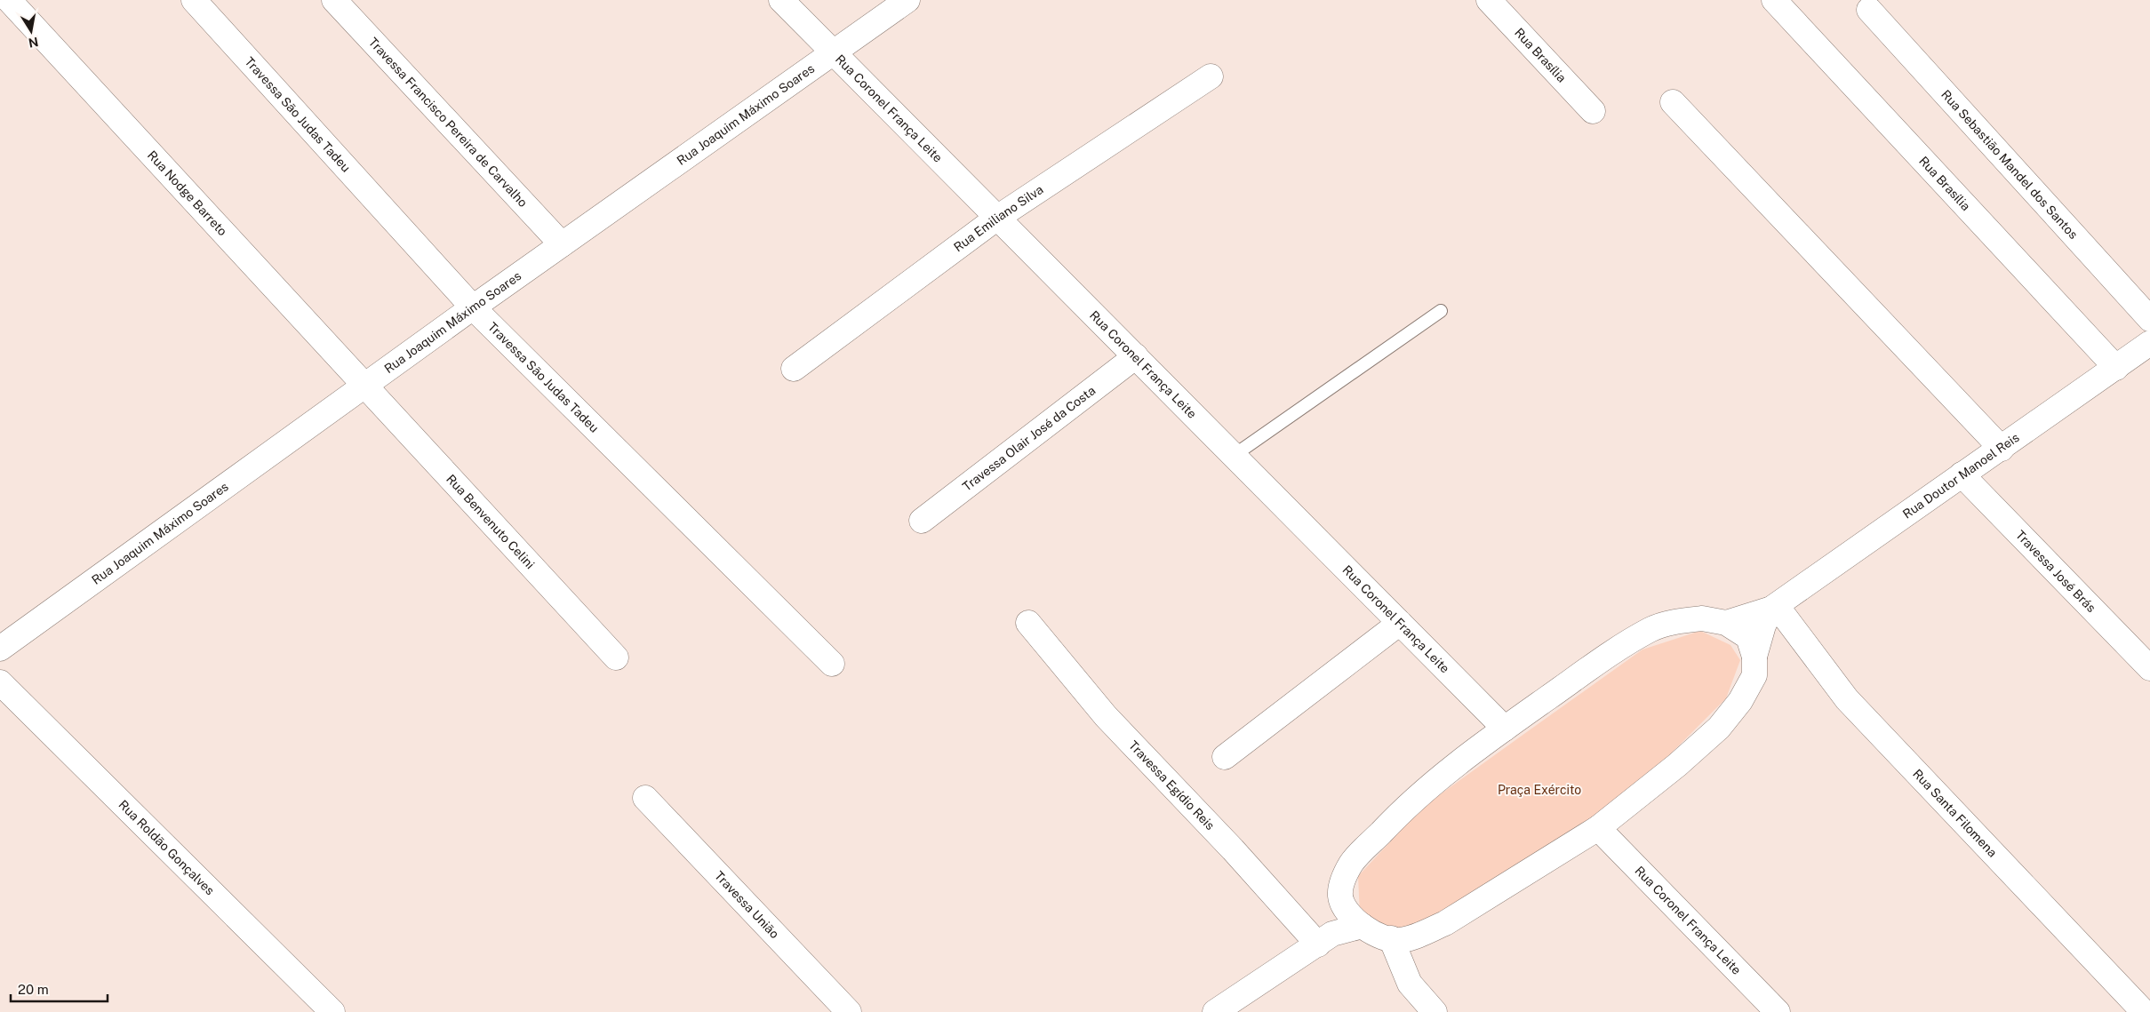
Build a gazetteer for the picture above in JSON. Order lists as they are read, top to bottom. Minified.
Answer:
{"streets":{"street":["Rua Brasília","Rua Coronel França Leite","Travessa São Judas Tadeu","Rua Joaquim Máximo Soares","Travessa Francisco Pereira de Carvalho","Rua Sebastião Mandel dos Santos","Rua Nodge Barreto","Rua Emiliano Silva","Travessa Olair José da Costa","Rua Doutor Manoel Reis","Rua Benvenuto Celini","Travessa José Brás","Travessa Egídio Reis","Rua Santa Filomena","Rua Roldão Gonçalves","Travessa União"]},"crossings":[["Rua Brasília","Rua Doutor Manoel Reis"],["Rua Coronel França Leite","Rua Joaquim Máximo Soares"],["Rua Coronel França Leite","Rua Emiliano Silva"],["Rua Coronel França Leite","Travessa Olair José da Costa"],["Travessa São Judas Tadeu","Rua Joaquim Máximo Soares"],["Rua Joaquim Máximo Soares","Travessa Francisco Pereira de Carvalho"],["Rua Joaquim Máximo Soares","Rua Nodge Barreto"],["Rua Joaquim Máximo Soares","Rua Benvenuto Celini"],["Rua Nodge Barreto","Rua Benvenuto Celini"],["Rua Doutor Manoel Reis","Travessa José Brás"],["Rua Doutor Manoel Reis","Rua Santa Filomena"]],"parks":["Praça Exército"],"scale_bar":"20 m","north":"bottom"}
